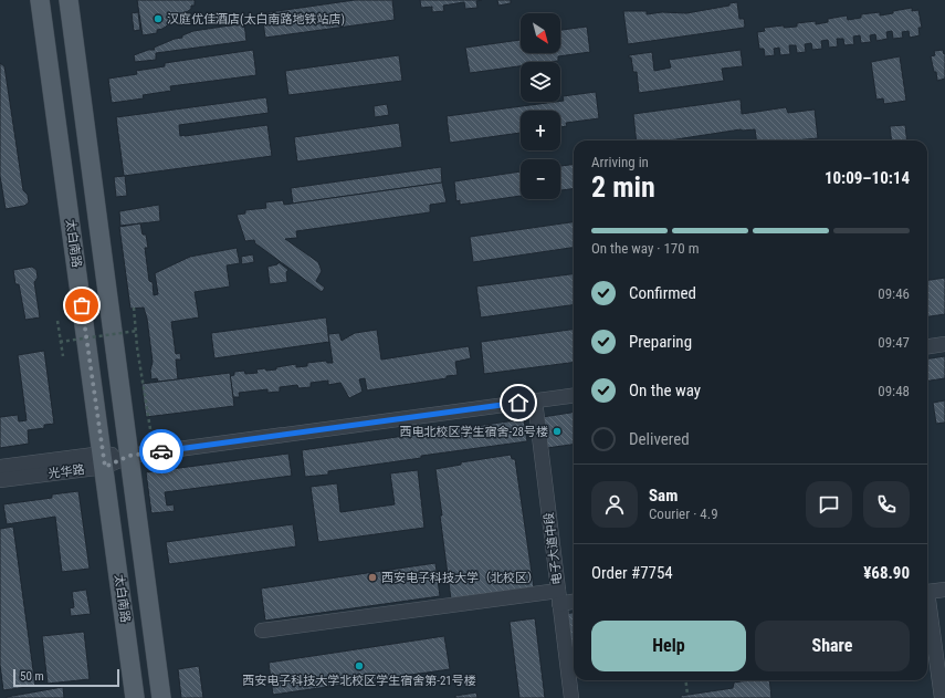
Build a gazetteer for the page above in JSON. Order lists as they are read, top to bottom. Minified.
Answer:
{"streets":{"main road":["太白南路"],"street":["光华路","电子大道中段"]},"crossings":[["太白南路","光华路"],["光华路","电子大道中段"]],"places":["汉庭优佳酒店(太白南路地铁站店)","西电北校区学生宿舍-28号楼","西安电子科技大学（北校区）","西安电子科技大学北校区学生宿舍第-21号楼"],"scale_bar":"50 m","north":"bottom right","page":{"map_buttons":["+","−"],"heading":["2 min","Arriving in","10:09–10:14"],"panel":["Sam","Courier · 4.9","Order #7754","¥68.90"],"bar":"On the way · 170 m","list":[["Confirmed","09:46"],["Preparing","09:47"],["On the way","09:48"],"Delivered"],"buttons":["Help","Share"],"scale":"50 m"}}
